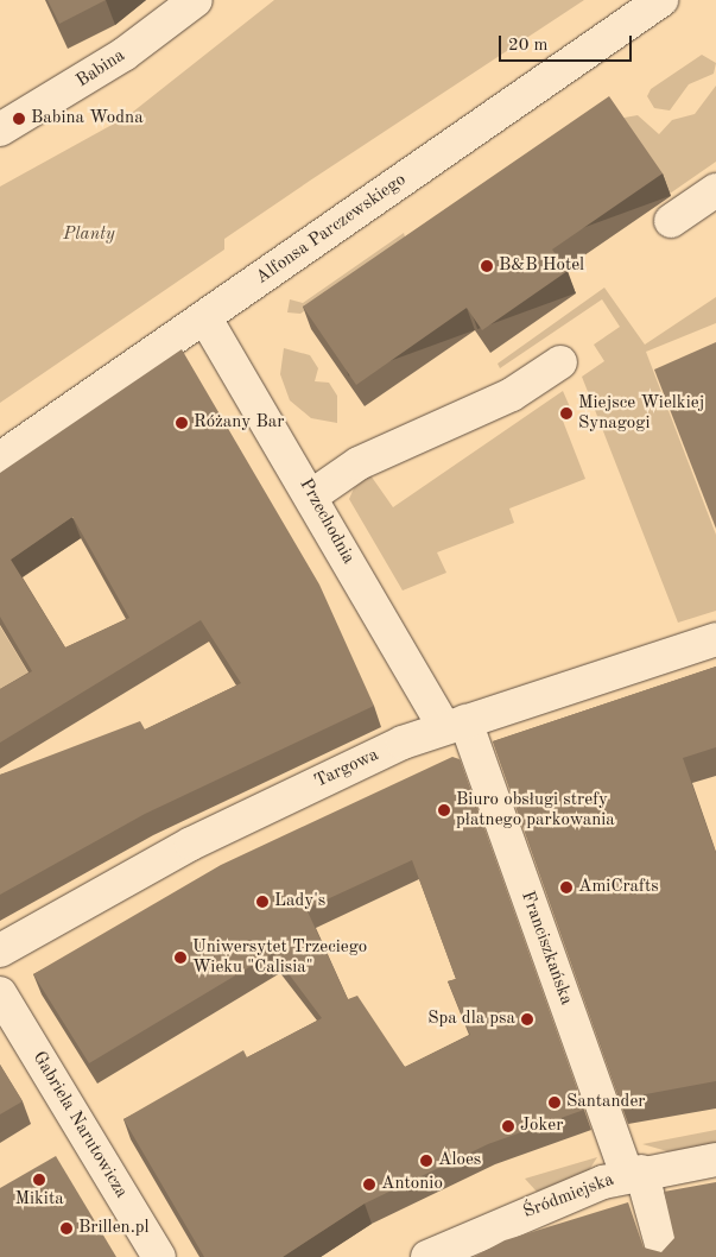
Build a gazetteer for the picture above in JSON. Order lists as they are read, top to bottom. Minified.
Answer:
{"streets":{"street":["Babina","Alfonsa Parczewskiego","Przechodnia","Targowa","Franciszkańska","Gabriela Narutowicza","Śródmiejska"]},"crossings":[["Alfonsa Parczewskiego","Przechodnia"],["Przechodnia","Targowa"],["Przechodnia","Franciszkańska"],["Targowa","Franciszkańska"],["Franciszkańska","Śródmiejska"]],"parks":["Planty"],"places":["Babina Wodna","B&B Hotel","Miejsce Wielkiej Synagogi","Różany Bar","Biuro obsługi strefy płatnego parkowania","AmiCrafts","Lady's","Uniwersytet Trzeciego Wieku \"Calisia\"","Spa dla psa","Santander","Joker","Aloes","Mikita","Antonio","Brillen.pl"],"scale_bar":"20 m"}
